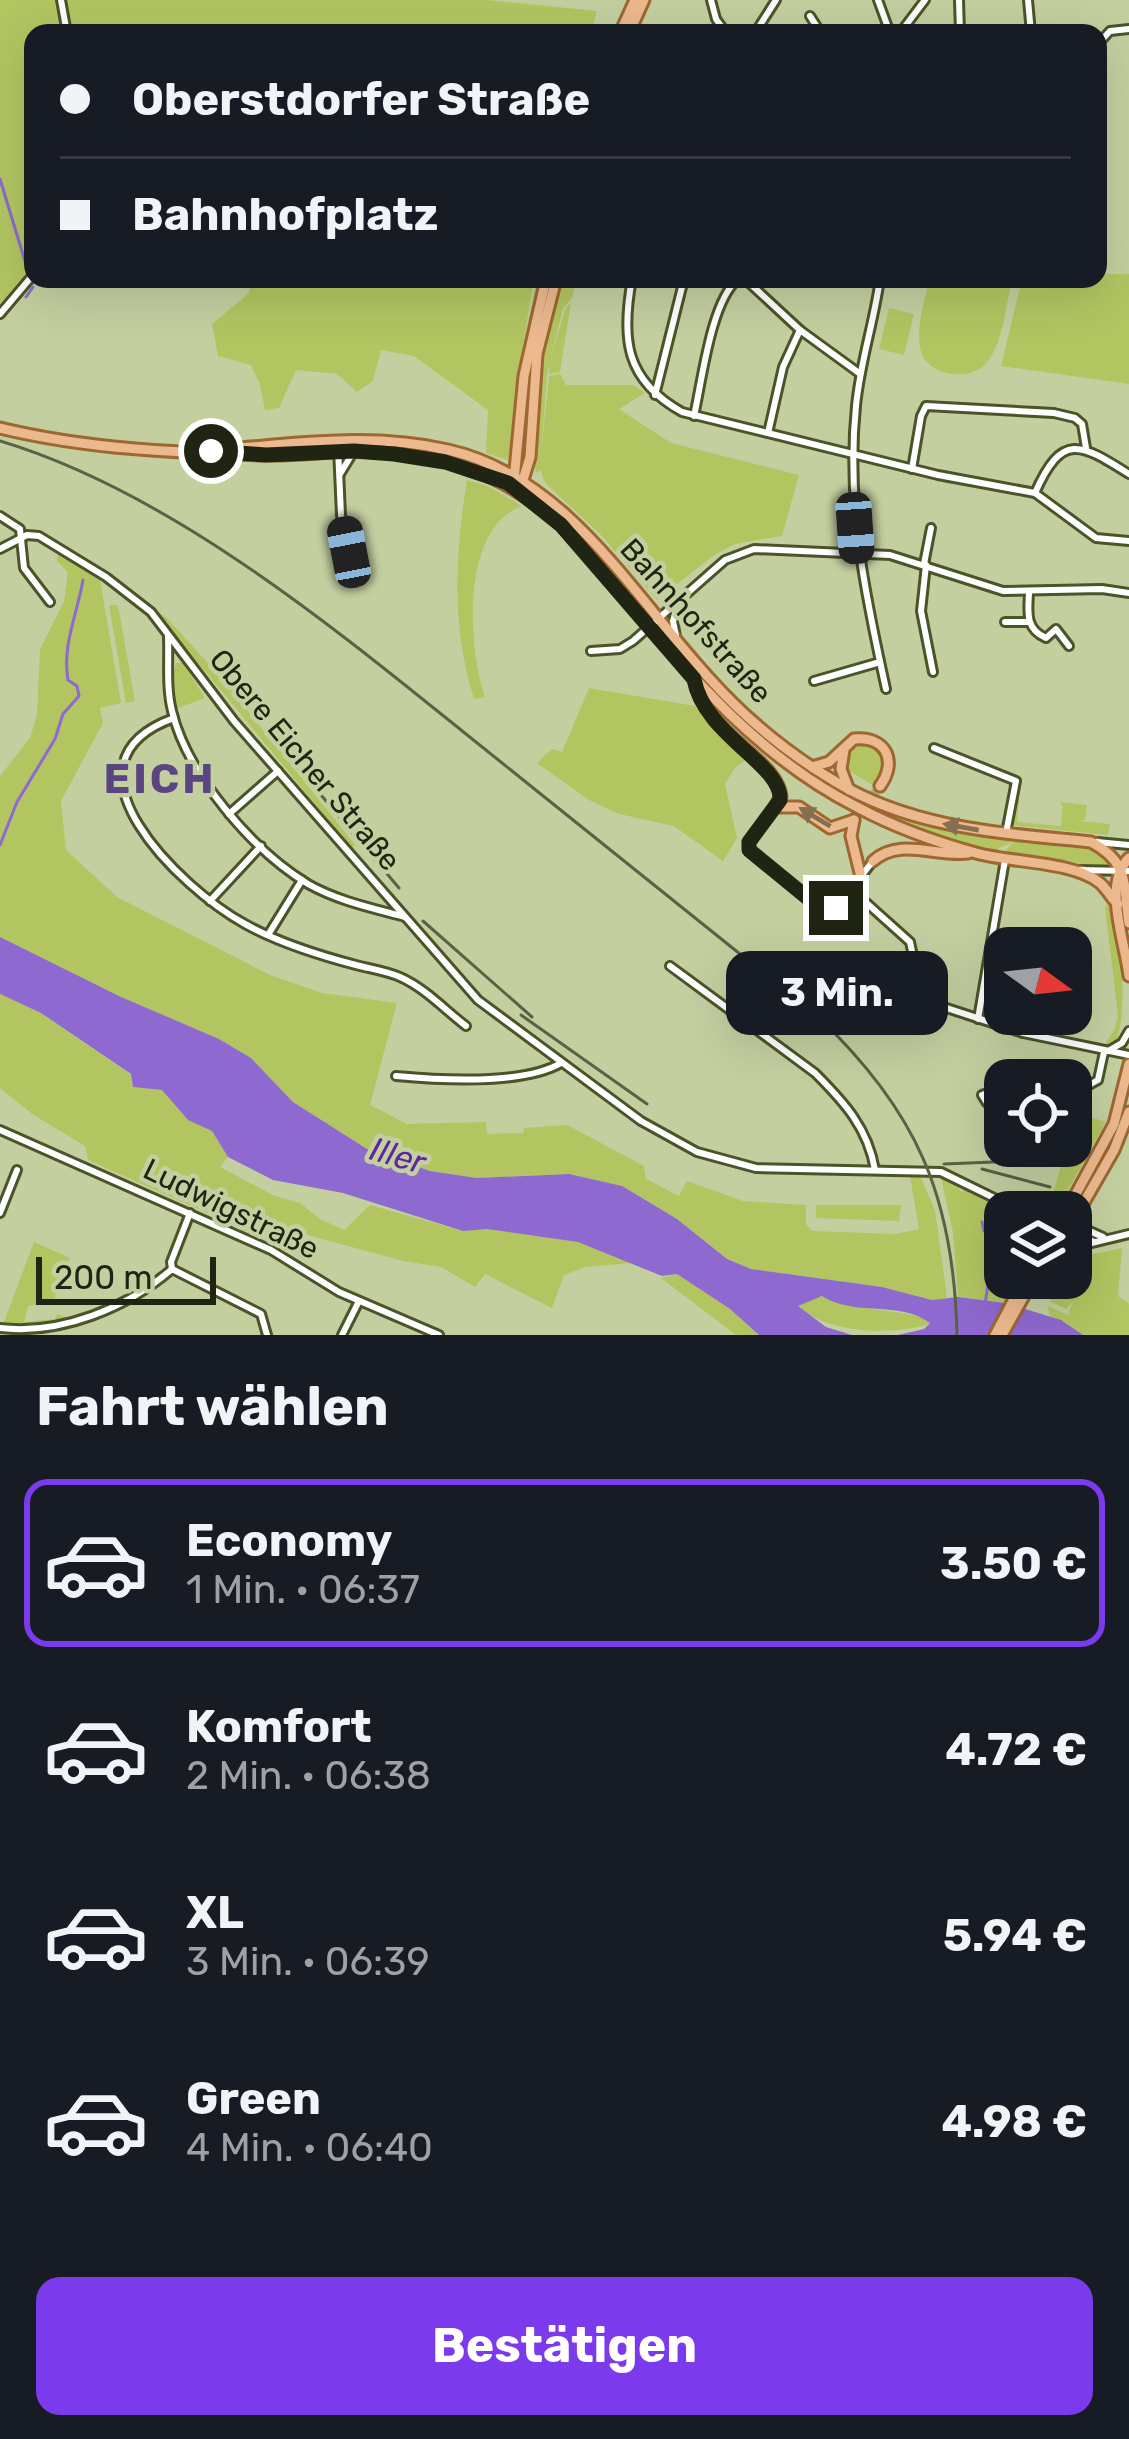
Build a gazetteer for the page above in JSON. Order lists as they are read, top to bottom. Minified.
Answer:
{"streets":{"main road":["Bahnhofstraße"],"street":["Obere Eicher Straße","Ludwigstraße"]},"districts":["EICH"],"water":["Iller"],"scale_bar":"200 m","north":"right","page":{"banner":["Oberstdorfer Straße","Bahnhofplatz"],"bubble":"3 Min.","scale":"200 m","heading":"Fahrt wählen","list":[{"name":"Economy","note":"1 Min. · 06:37","value":"3.50 €"},{"name":"Komfort","note":"2 Min. · 06:38","value":"4.72 €"},{"name":"XL","note":"3 Min. · 06:39","value":"5.94 €"},{"name":"Green","note":"4 Min. · 06:40","value":"4.98 €"}],"buttons":"Bestätigen"}}
